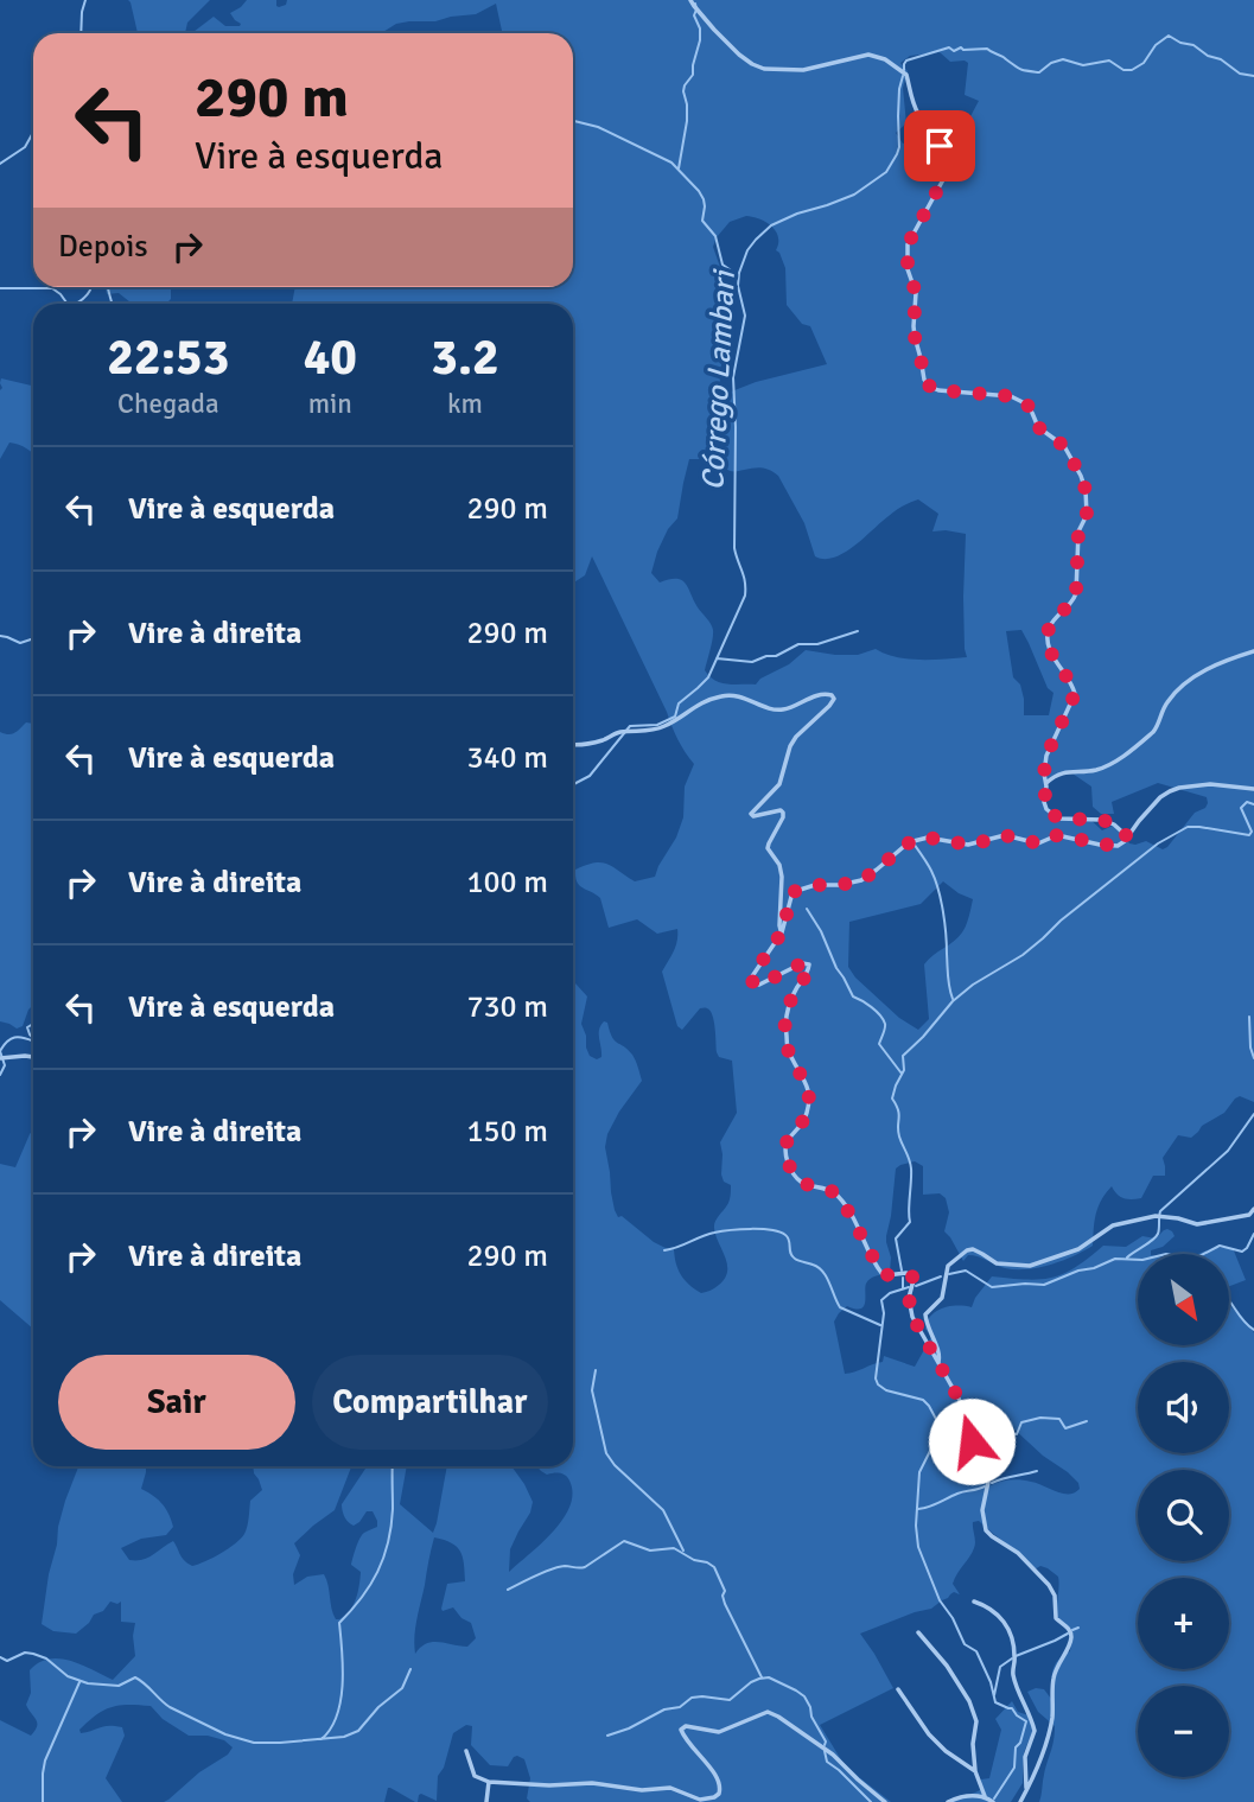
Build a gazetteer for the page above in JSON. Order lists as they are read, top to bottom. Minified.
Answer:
{"water":["Córrego Lambari"],"north":"bottom right","page":{"turn":["290 m","Vire à esquerda"],"then":"Depois","eta":["22:53","Chegada","40","min","3.2","km"],"list":[{"name":"Vire à esquerda","value":"290 m"},{"name":"Vire à direita","value":"290 m"},{"name":"Vire à esquerda","value":"340 m"},{"name":"Vire à direita","value":"100 m"},{"name":"Vire à esquerda","value":"730 m"},{"name":"Vire à direita","value":"150 m"},{"name":"Vire à direita","value":"290 m"}],"map_buttons":["+","−"],"buttons":["Sair","Compartilhar"]}}
